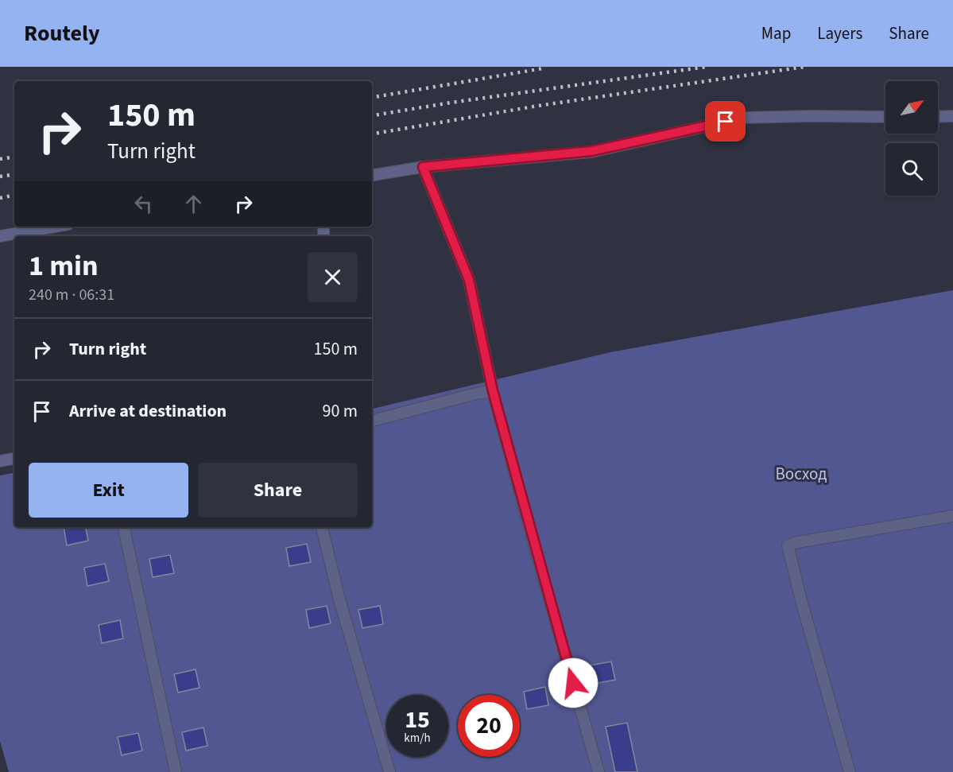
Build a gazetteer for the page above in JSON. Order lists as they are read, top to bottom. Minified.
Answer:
{"parks":["Восход"],"north":"top right","page":{"header":"Routely","nav":["Map","Layers","Share"],"turn":["150 m","Turn right"],"heading":["1 min","240 m · 06:31"],"list":[{"name":"Turn right","value":"150 m"},{"name":"Arrive at destination","value":"90 m"}],"buttons":["Exit","Share"],"speed":"15 km/h","limit":"20"}}
